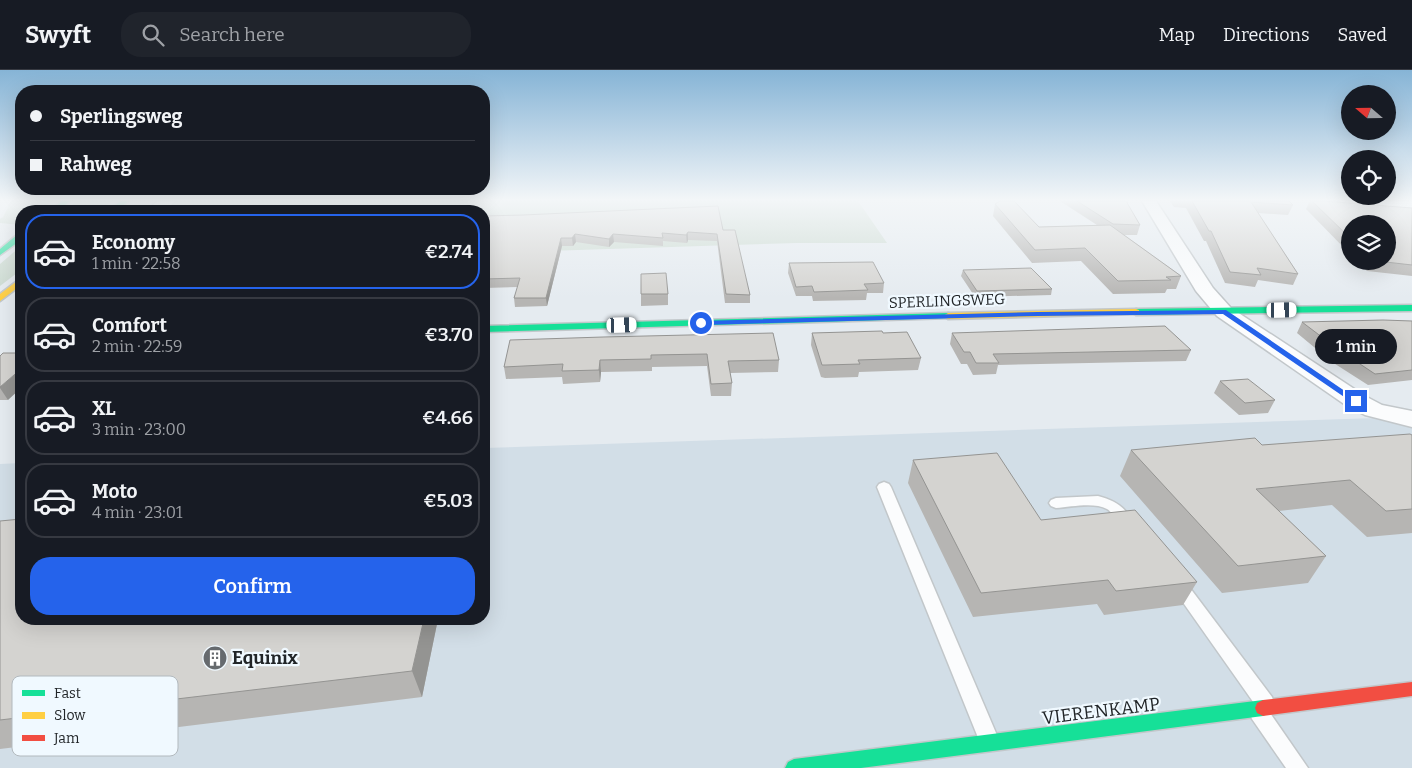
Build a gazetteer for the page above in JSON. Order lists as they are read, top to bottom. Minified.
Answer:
{"streets":{"main road":["SPERLINGSWEG","VIERENKAMP"]},"places":{"building":["Equinix"]},"legend":["Fast","Slow","Jam"],"north":"left","page":{"header":"Swyft","search":"Search here","nav":["Map","Directions","Saved"],"banner":["Sperlingsweg","Rahweg"],"list":[{"name":"Economy","note":"1 min · 22:58","value":"€2.74"},{"name":"Comfort","note":"2 min · 22:59","value":"€3.70"},{"name":"XL","note":"3 min · 23:00","value":"€4.66"},{"name":"Moto","note":"4 min · 23:01","value":"€5.03"}],"bubble":"1 min","buttons":"Confirm"}}
